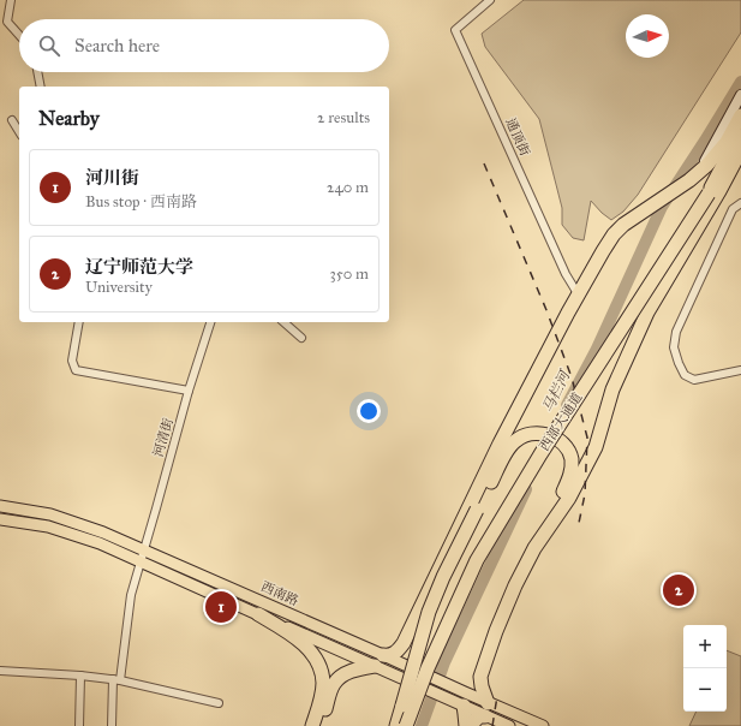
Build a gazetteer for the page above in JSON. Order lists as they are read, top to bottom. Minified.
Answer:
{"streets":{"highway":["西部大通道"],"main road":["西南路"],"street":["通顶街","河清街"]},"crossings":[["河清街","西南路"]],"water":["马栏河"],"north":"right","page":{"search":"Search here","heading":["Nearby","2 results"],"list":[{"mark":"1","name":"河川街","note":"Bus stop · 西南路","value":"240 m"},{"mark":"2","name":"辽宁师范大学","note":"University","value":"350 m"}],"pins":["2","1"],"map_buttons":["+","−"]}}
